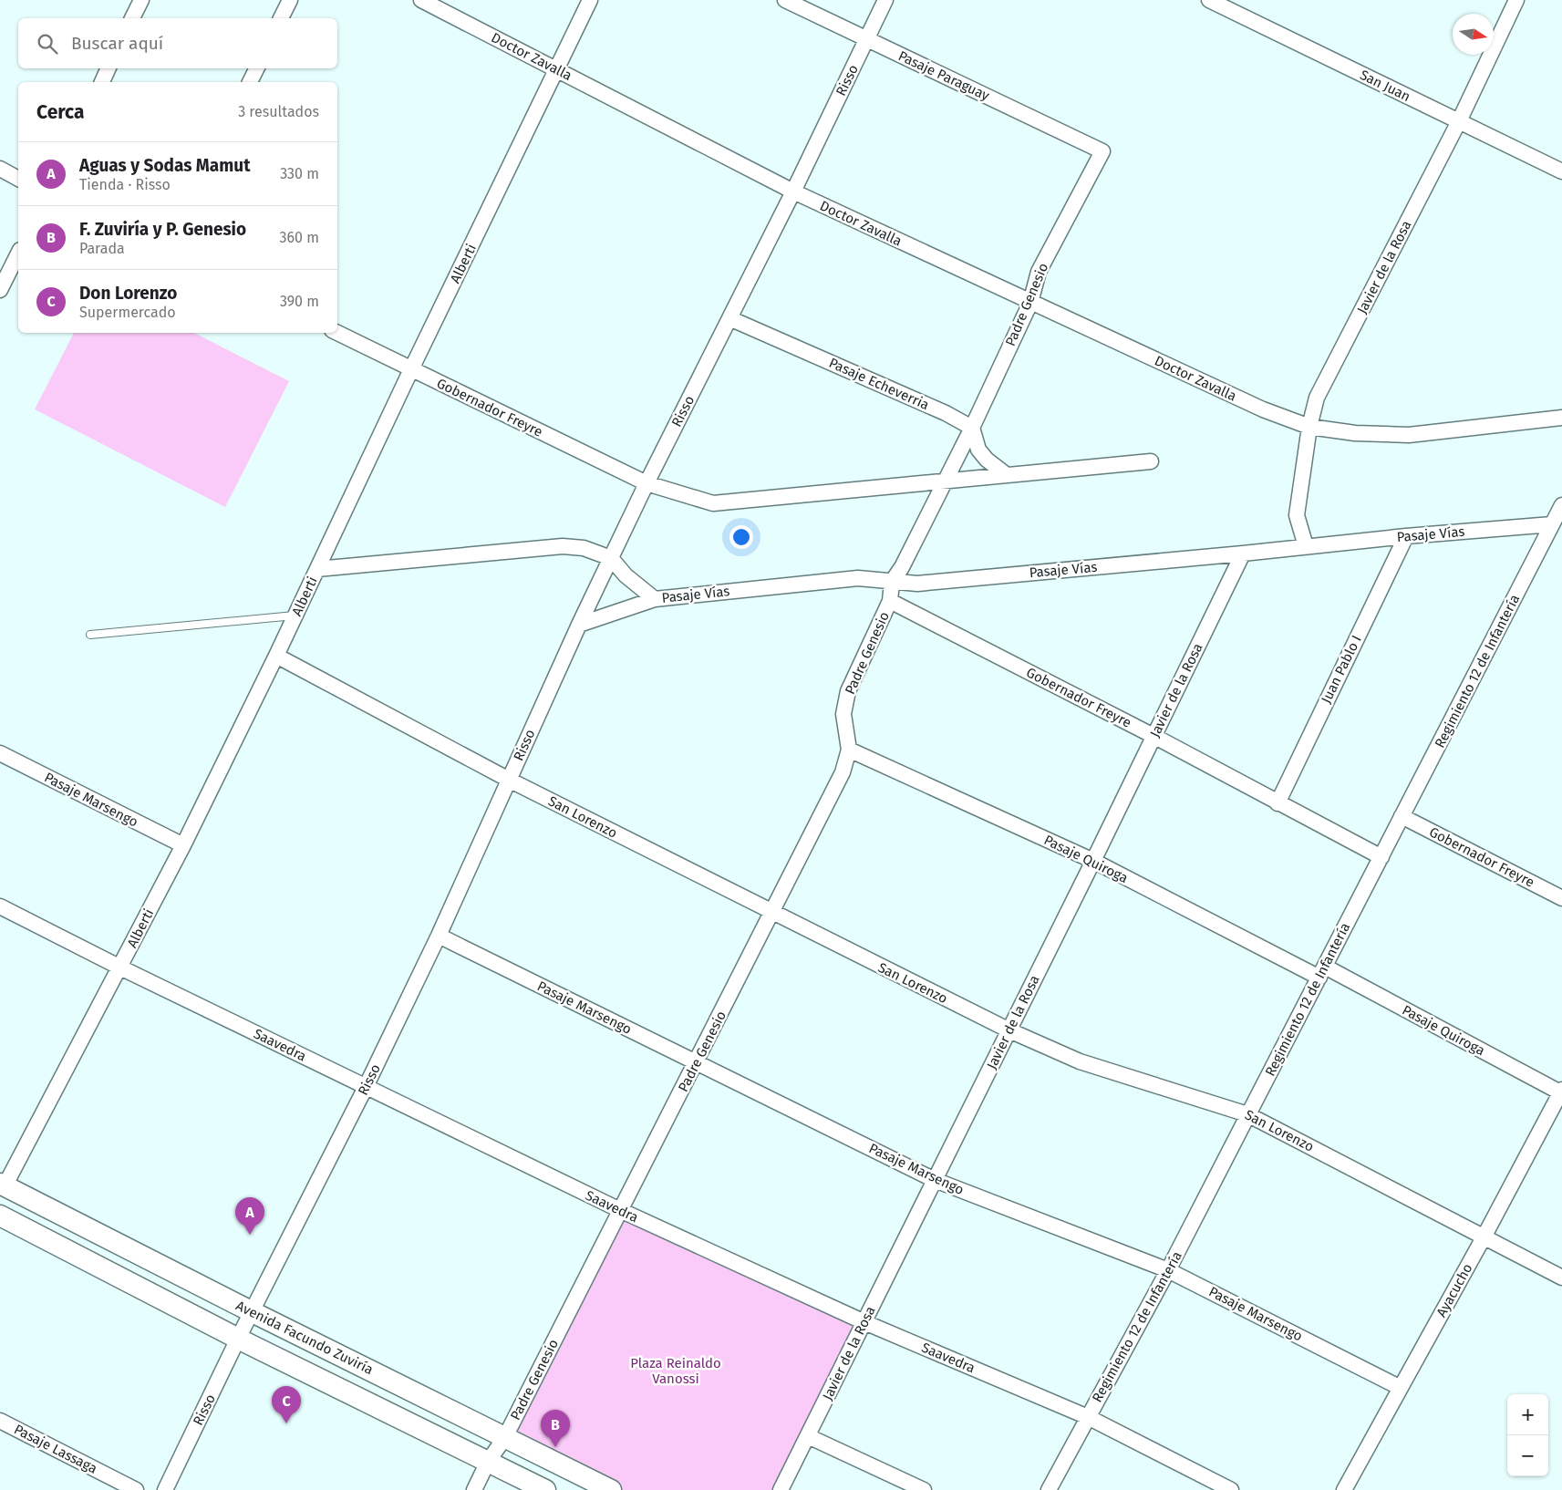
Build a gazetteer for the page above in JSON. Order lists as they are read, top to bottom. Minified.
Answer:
{"streets":{"main road":["Avenida Facundo Zuviría"],"street":["Doctor Zavalla","Pasaje Paraguay","Risso","San Juan","Alberti","Javier de la Rosa","Padre Genesio","Pasaje Echeverria","Gobernador Freyre","Pasaje Vías","Juan Pablo I","Regimiento 12 de Infantería","Pasaje Marsengo","San Lorenzo","Pasaje Quiroga","Saavedra","Ayacucho","Pasaje Lassaga"]},"crossings":[["Doctor Zavalla","Risso"],["Doctor Zavalla","Alberti"],["Doctor Zavalla","Javier de la Rosa"],["Doctor Zavalla","Padre Genesio"],["Pasaje Paraguay","Risso"],["Pasaje Paraguay","Padre Genesio"],["Risso","Pasaje Echeverria"],["Risso","Gobernador Freyre"],["Risso","Pasaje Vías"],["Risso","Pasaje Marsengo"],["Risso","San Lorenzo"],["Risso","Saavedra"],["Risso","Avenida Facundo Zuviría"],["San Juan","Javier de la Rosa"],["Alberti","Gobernador Freyre"],["Alberti","Pasaje Marsengo"],["Alberti","San Lorenzo"],["Alberti","Saavedra"],["Alberti","Avenida Facundo Zuviría"],["Javier de la Rosa","Gobernador Freyre"],["Javier de la Rosa","Pasaje Vías"],["Javier de la Rosa","Pasaje Marsengo"],["Javier de la Rosa","San Lorenzo"],["Javier de la Rosa","Pasaje Quiroga"],["Javier de la Rosa","Saavedra"],["Padre Genesio","Pasaje Echeverria"],["Padre Genesio","Gobernador Freyre"],["Padre Genesio","Pasaje Vías"],["Padre Genesio","Pasaje Marsengo"],["Padre Genesio","San Lorenzo"],["Padre Genesio","Pasaje Quiroga"],["Padre Genesio","Saavedra"],["Padre Genesio","Avenida Facundo Zuviría"],["Gobernador Freyre","Juan Pablo I"],["Gobernador Freyre","Regimiento 12 de Infantería"],["Pasaje Vías","Juan Pablo I"],["Pasaje Vías","Regimiento 12 de Infantería"],["Regimiento 12 de Infantería","Pasaje Marsengo"],["Regimiento 12 de Infantería","San Lorenzo"],["Regimiento 12 de Infantería","Pasaje Quiroga"],["Regimiento 12 de Infantería","Saavedra"],["Pasaje Marsengo","Ayacucho"],["San Lorenzo","Ayacucho"],["Pasaje Quiroga","Ayacucho"]],"parks":["Plaza Reinaldo Vanossi"],"north":"right","page":{"search":"Buscar aquí","heading":["Cerca","3 resultados"],"list":[{"mark":"A","name":"Aguas y Sodas Mamut","note":"Tienda · Risso","value":"330 m"},{"mark":"B","name":"F. Zuviría y P. Genesio","note":"Parada","value":"360 m"},{"mark":"C","name":"Don Lorenzo","note":"Supermercado","value":"390 m"}],"pins":["A","C","B"],"map_buttons":["+","−"]}}
